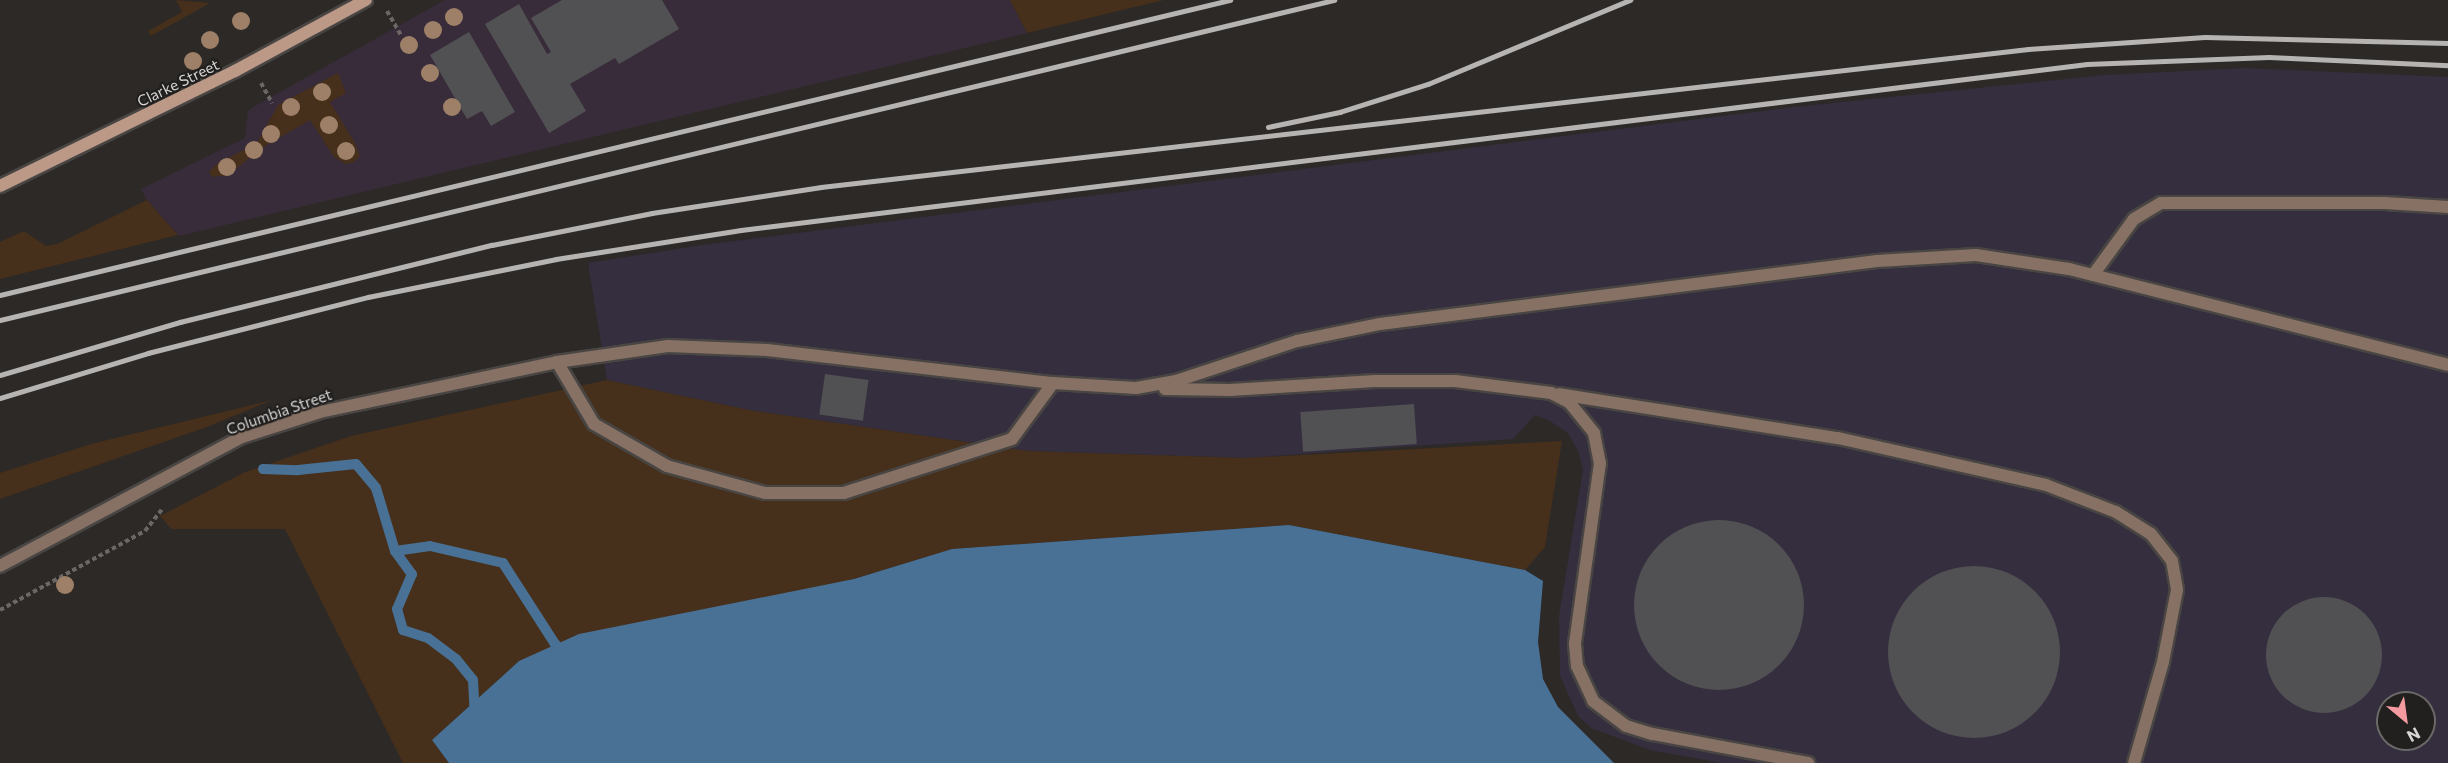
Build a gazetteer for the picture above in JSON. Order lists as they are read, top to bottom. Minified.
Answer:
{"streets":{"main road":["Clarke Street"],"street":["Columbia Street"]},"north":"bottom right"}
